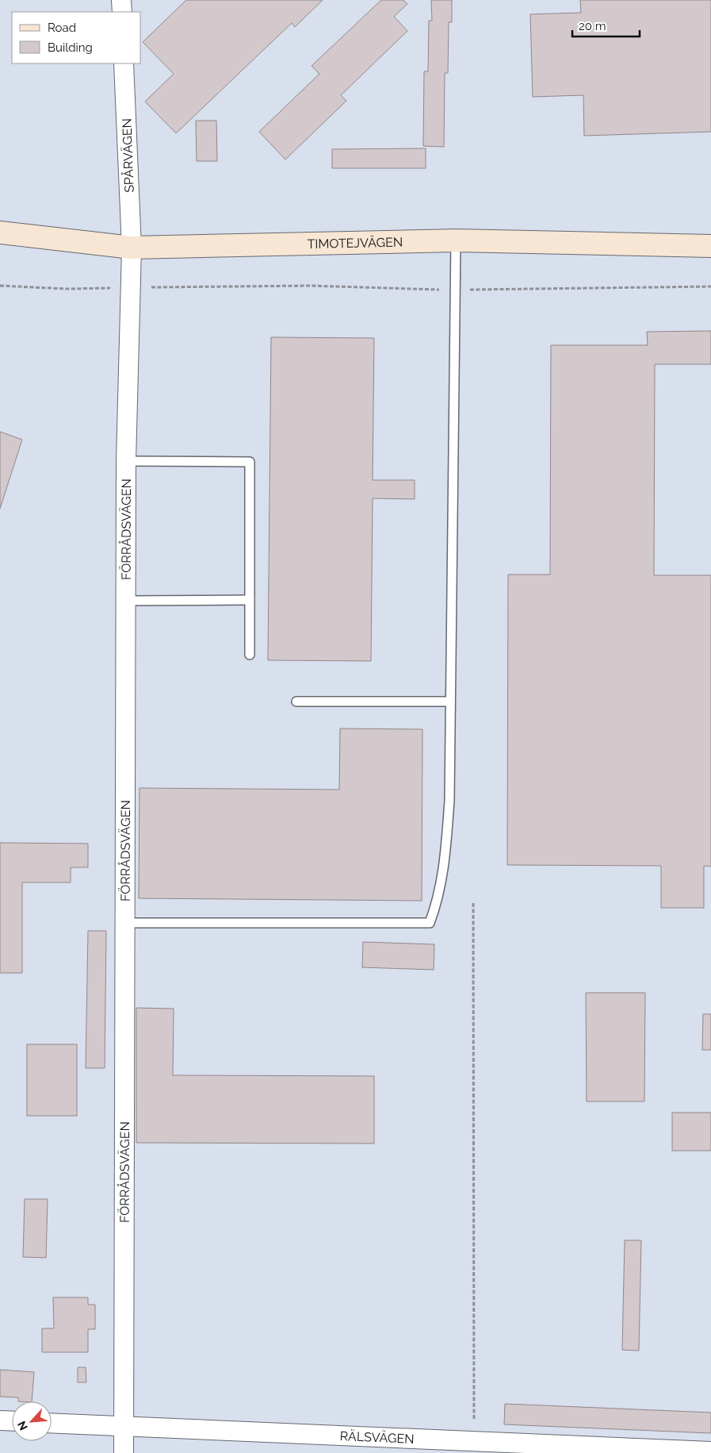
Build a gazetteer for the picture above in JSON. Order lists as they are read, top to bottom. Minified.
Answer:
{"streets":{"street":["SPÅRVÄGEN","TIMOTEJVÄGEN","FÖRRÅDSVÄGEN","RÄLSVÄGEN"]},"crossings":[["SPÅRVÄGEN","TIMOTEJVÄGEN"],["SPÅRVÄGEN","FÖRRÅDSVÄGEN"],["TIMOTEJVÄGEN","FÖRRÅDSVÄGEN"],["FÖRRÅDSVÄGEN","RÄLSVÄGEN"]],"legend":["Road","Building"],"scale_bar":"20 m","north":"bottom left"}
